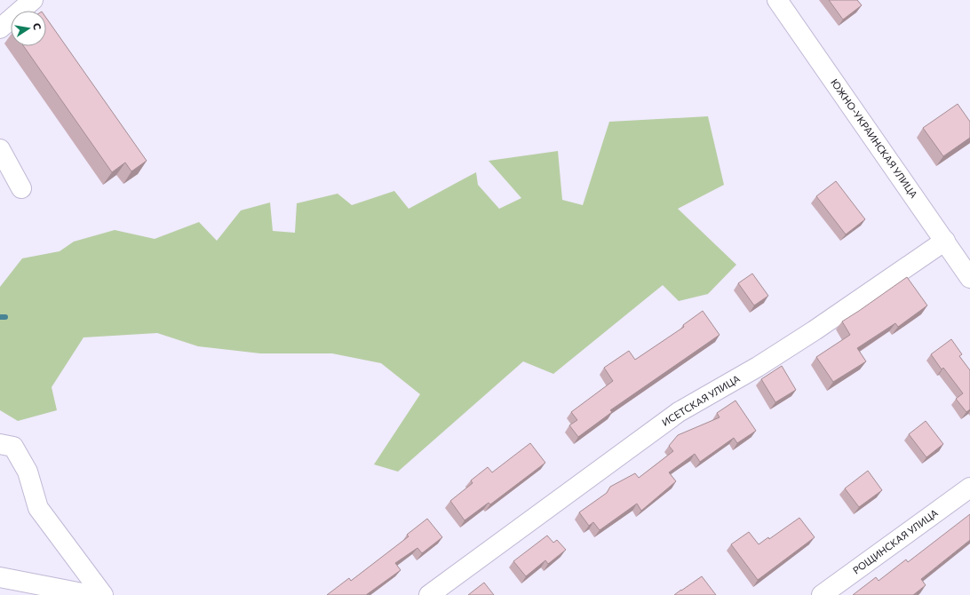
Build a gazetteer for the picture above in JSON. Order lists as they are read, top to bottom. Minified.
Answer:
{"streets":{"street":["ЮЖНО-УКРАИНСКАЯ УЛИЦА","ИСЕТСКАЯ УЛИЦА","РОЩИНСКАЯ УЛИЦА"]},"crossings":[["ЮЖНО-УКРАИНСКАЯ УЛИЦА","ИСЕТСКАЯ УЛИЦА"]],"north":"right"}
